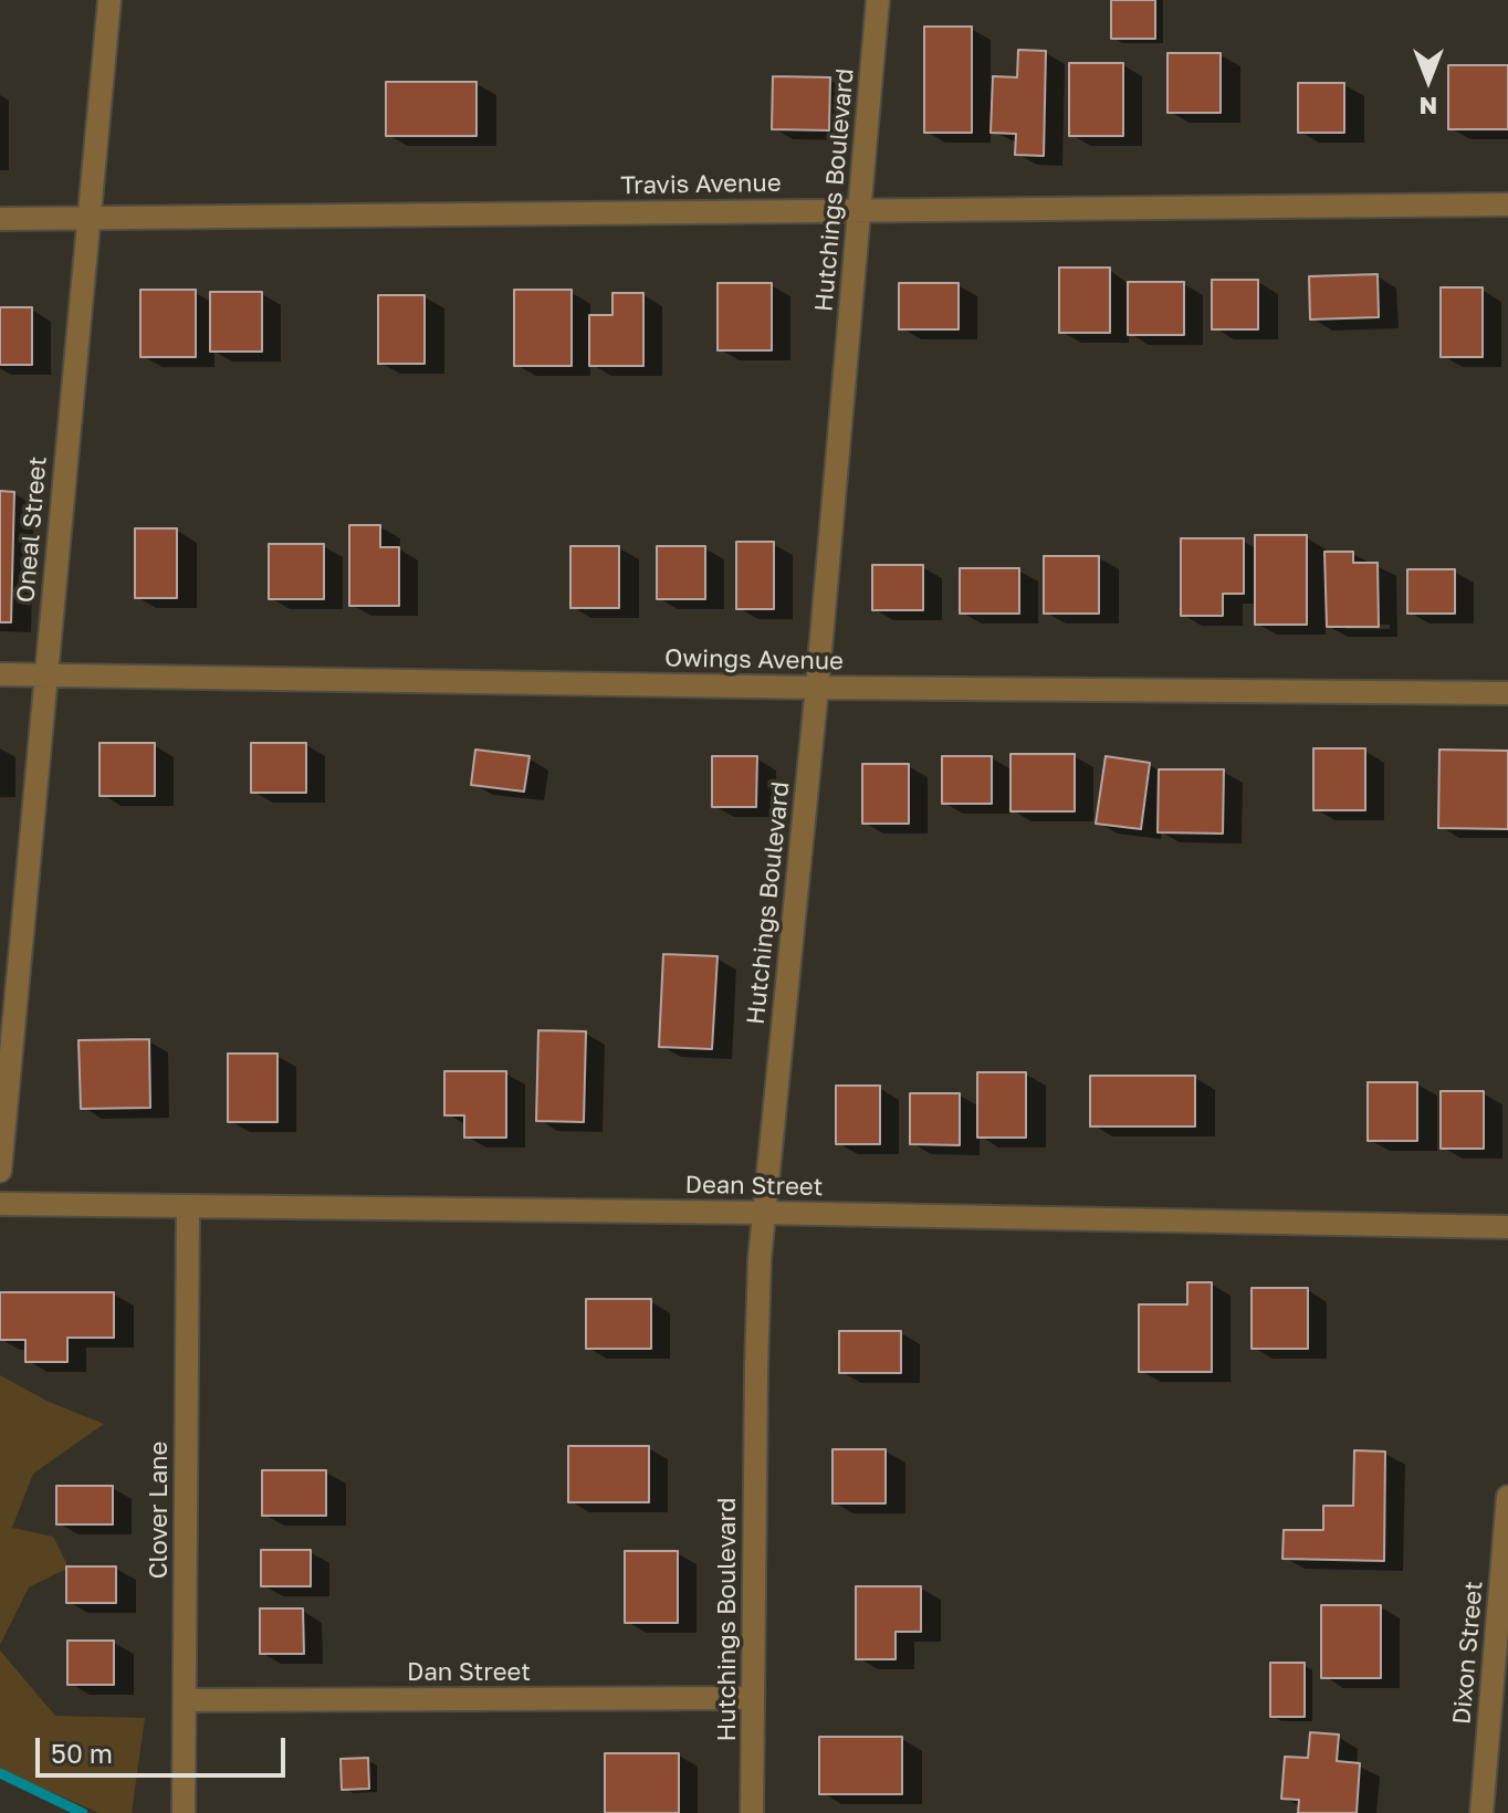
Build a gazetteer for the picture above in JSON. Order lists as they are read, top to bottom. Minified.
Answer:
{"streets":{"street":["Travis Avenue","Hutchings Boulevard","Oneal Street","Owings Avenue","Dean Street","Clover Lane","Dixon Street","Dan Street"]},"crossings":[["Travis Avenue","Hutchings Boulevard"],["Travis Avenue","Oneal Street"],["Hutchings Boulevard","Owings Avenue"],["Hutchings Boulevard","Dean Street"],["Hutchings Boulevard","Dan Street"],["Oneal Street","Owings Avenue"],["Dean Street","Clover Lane"],["Clover Lane","Dan Street"]],"scale_bar":"50 m","north":"bottom"}
